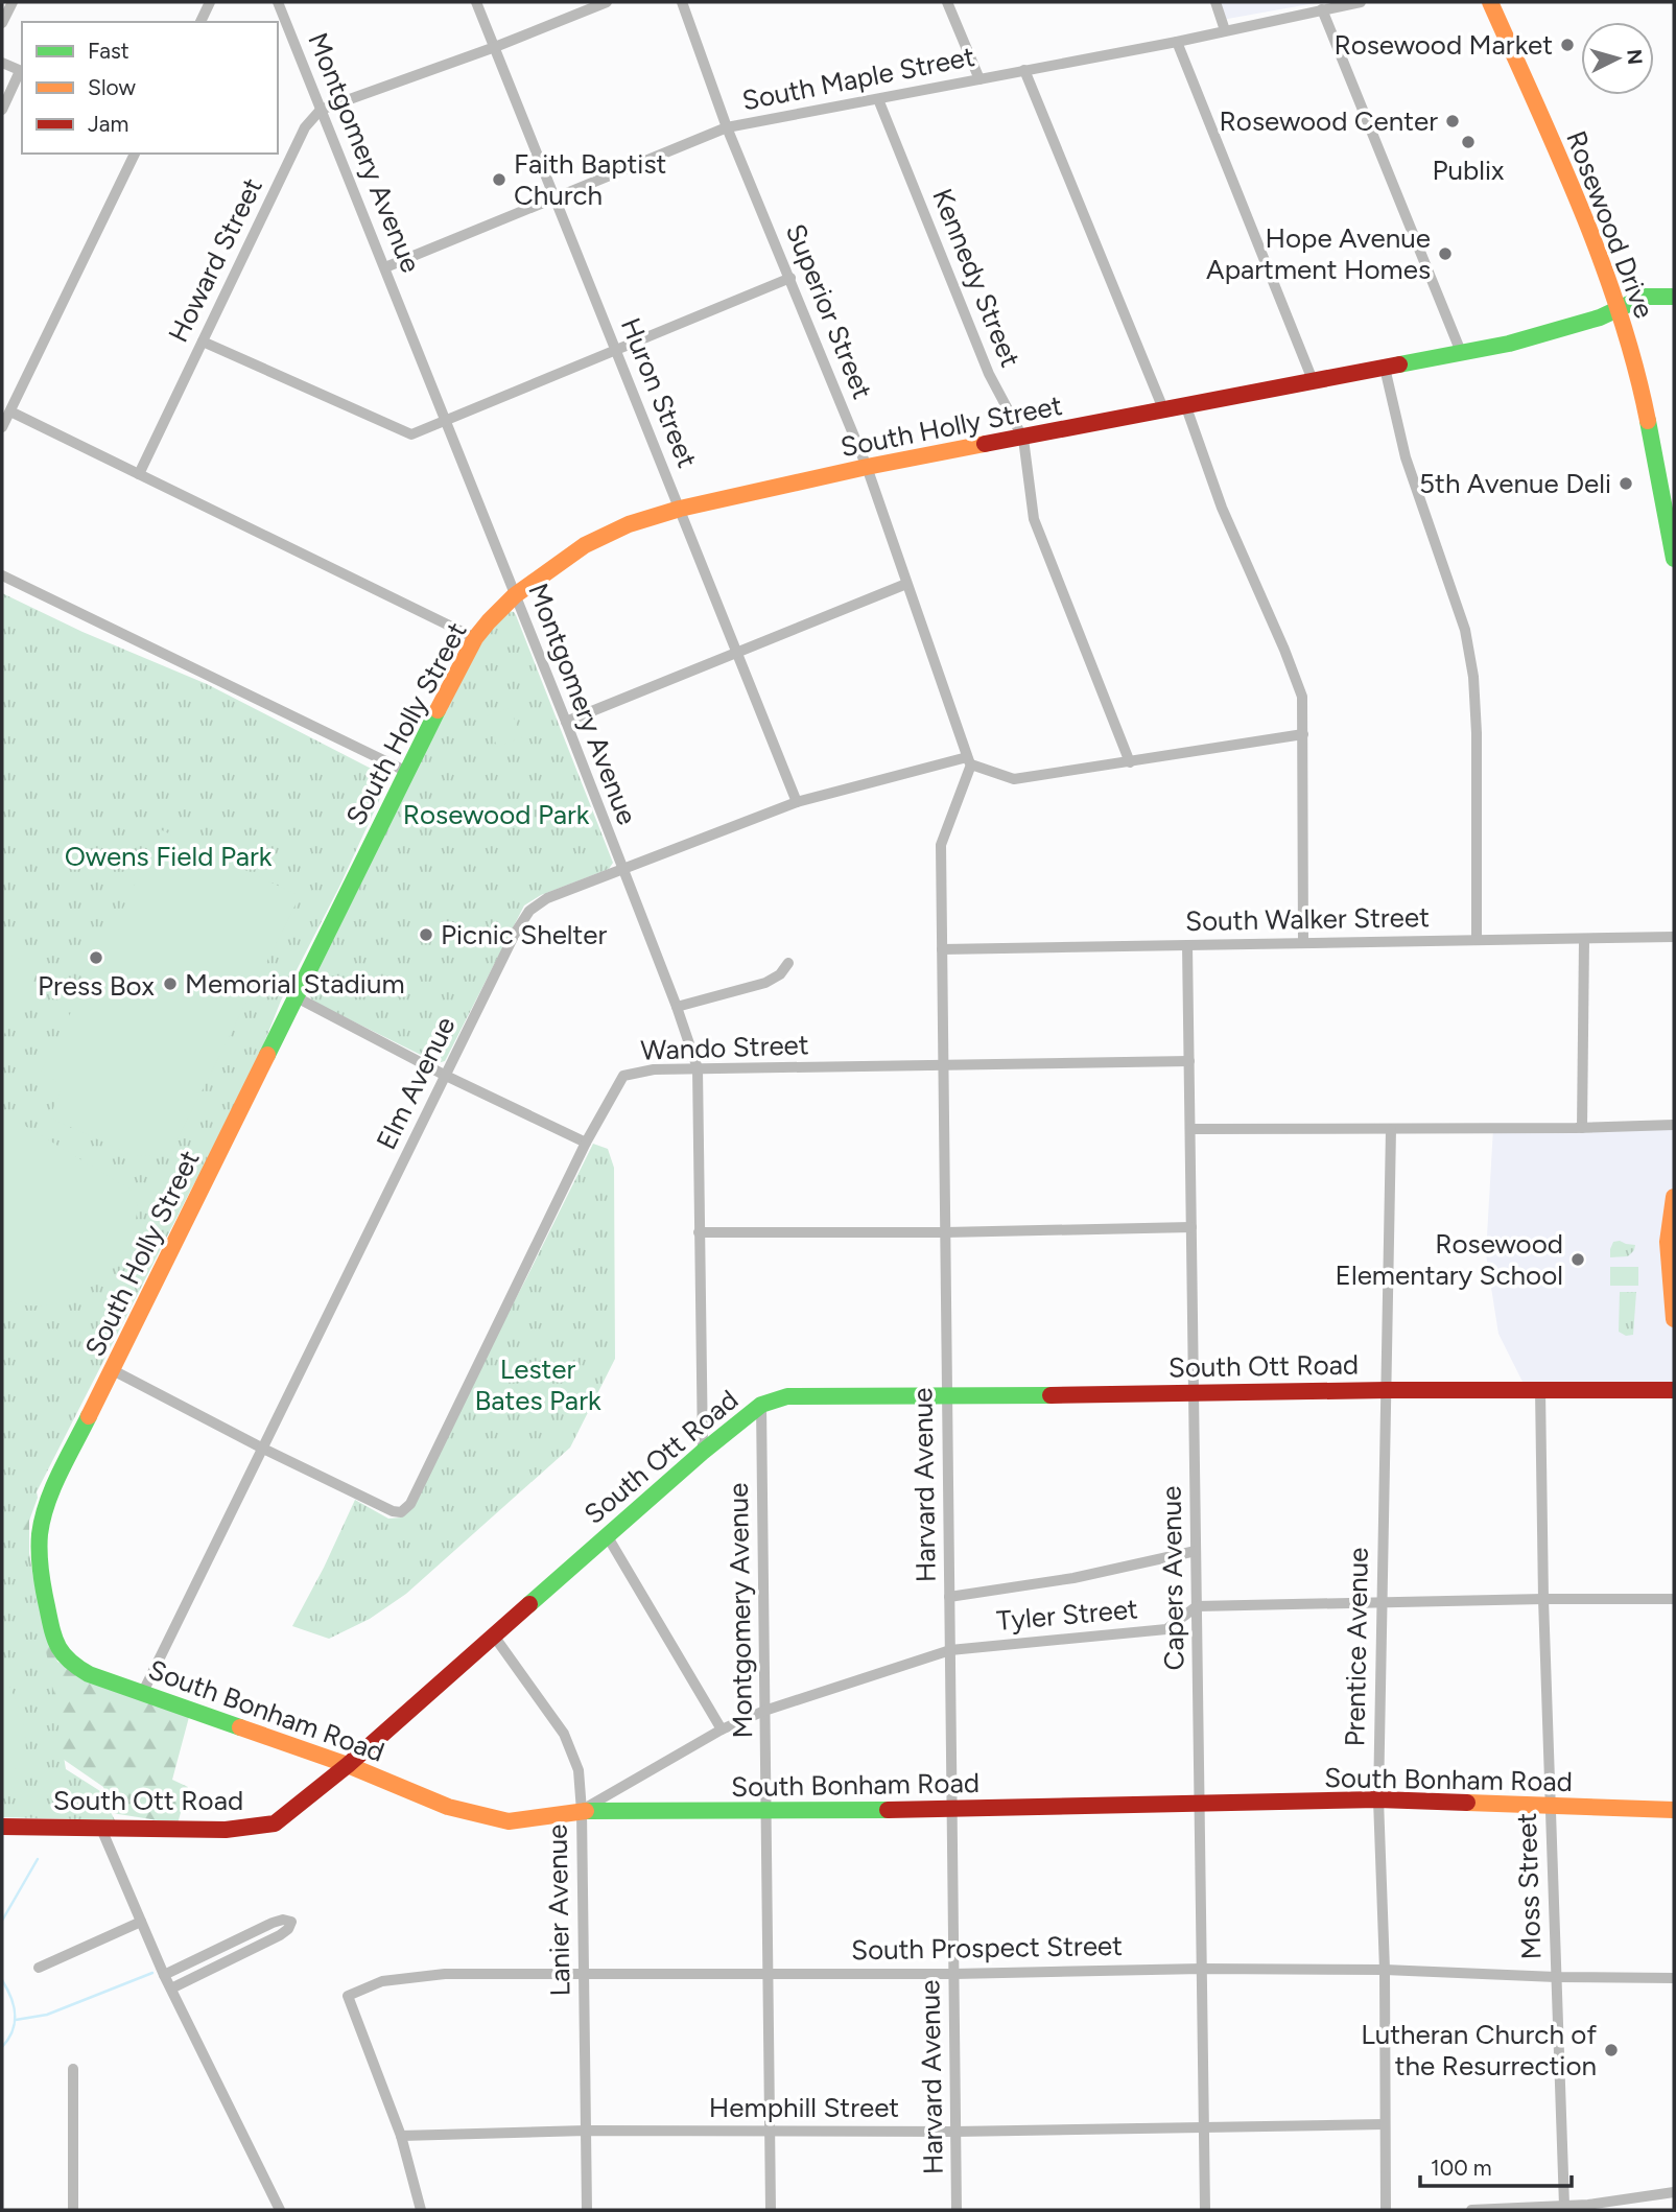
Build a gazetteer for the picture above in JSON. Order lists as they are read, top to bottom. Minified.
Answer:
{"streets":{"street":["South Maple Street","Montgomery Avenue","Rosewood Drive","Howard Street","Kennedy Street","Superior Street","Huron Street","South Holly Street","South Walker Street","Wando Street","Elm Avenue","South Ott Road","Harvard Avenue","Capers Avenue","Tyler Street","Prentice Avenue","South Bonham Road","Moss Street","Lanier Avenue","South Prospect Street","Hemphill Street"]},"crossings":[["South Maple Street","Montgomery Avenue"],["South Maple Street","Kennedy Street"],["South Maple Street","Superior Street"],["South Maple Street","Huron Street"],["Montgomery Avenue","Howard Street"],["Montgomery Avenue","South Holly Street"],["Montgomery Avenue","Wando Street"],["Montgomery Avenue","Elm Avenue"],["Montgomery Avenue","South Ott Road"],["Montgomery Avenue","Tyler Street"],["Montgomery Avenue","South Bonham Road"],["Montgomery Avenue","South Prospect Street"],["Montgomery Avenue","Hemphill Street"],["Rosewood Drive","South Holly Street"],["Kennedy Street","South Holly Street"],["Superior Street","South Holly Street"],["Superior Street","Elm Avenue"],["Superior Street","Harvard Avenue"],["Huron Street","South Holly Street"],["Huron Street","Elm Avenue"],["South Holly Street","South Bonham Road"],["South Walker Street","Harvard Avenue"],["South Walker Street","Capers Avenue"],["Wando Street","Elm Avenue"],["Wando Street","Harvard Avenue"],["Wando Street","Capers Avenue"],["Elm Avenue","Harvard Avenue"],["Elm Avenue","South Bonham Road"],["South Ott Road","Harvard Avenue"],["South Ott Road","Capers Avenue"],["South Ott Road","Prentice Avenue"],["South Ott Road","South Bonham Road"],["South Ott Road","Moss Street"],["South Ott Road","Lanier Avenue"],["Harvard Avenue","Tyler Street"],["Harvard Avenue","South Bonham Road"],["Harvard Avenue","South Prospect Street"],["Harvard Avenue","Hemphill Street"],["Capers Avenue","Tyler Street"],["Capers Avenue","South Bonham Road"],["Capers Avenue","South Prospect Street"],["Capers Avenue","Hemphill Street"],["Tyler Street","South Bonham Road"],["Tyler Street","Lanier Avenue"],["Prentice Avenue","South Bonham Road"],["Prentice Avenue","South Prospect Street"],["Prentice Avenue","Hemphill Street"],["South Bonham Road","Moss Street"],["South Bonham Road","Lanier Avenue"],["Moss Street","South Prospect Street"],["Lanier Avenue","South Prospect Street"],["Lanier Avenue","Hemphill Street"],["South Prospect Street","Hemphill Street"]],"parks":["Rosewood Park","Owens Field Park","Lester Bates Park"],"places":["Rosewood Market","Rosewood Center","Publix","Faith Baptist Church","Hope Avenue Apartment Homes","5th Avenue Deli","Picnic Shelter","Press Box","Memorial Stadium","Rosewood Elementary School","Lutheran Church of the Resurrection"],"legend":["Fast","Slow","Jam"],"scale_bar":"100 m","north":"right"}
